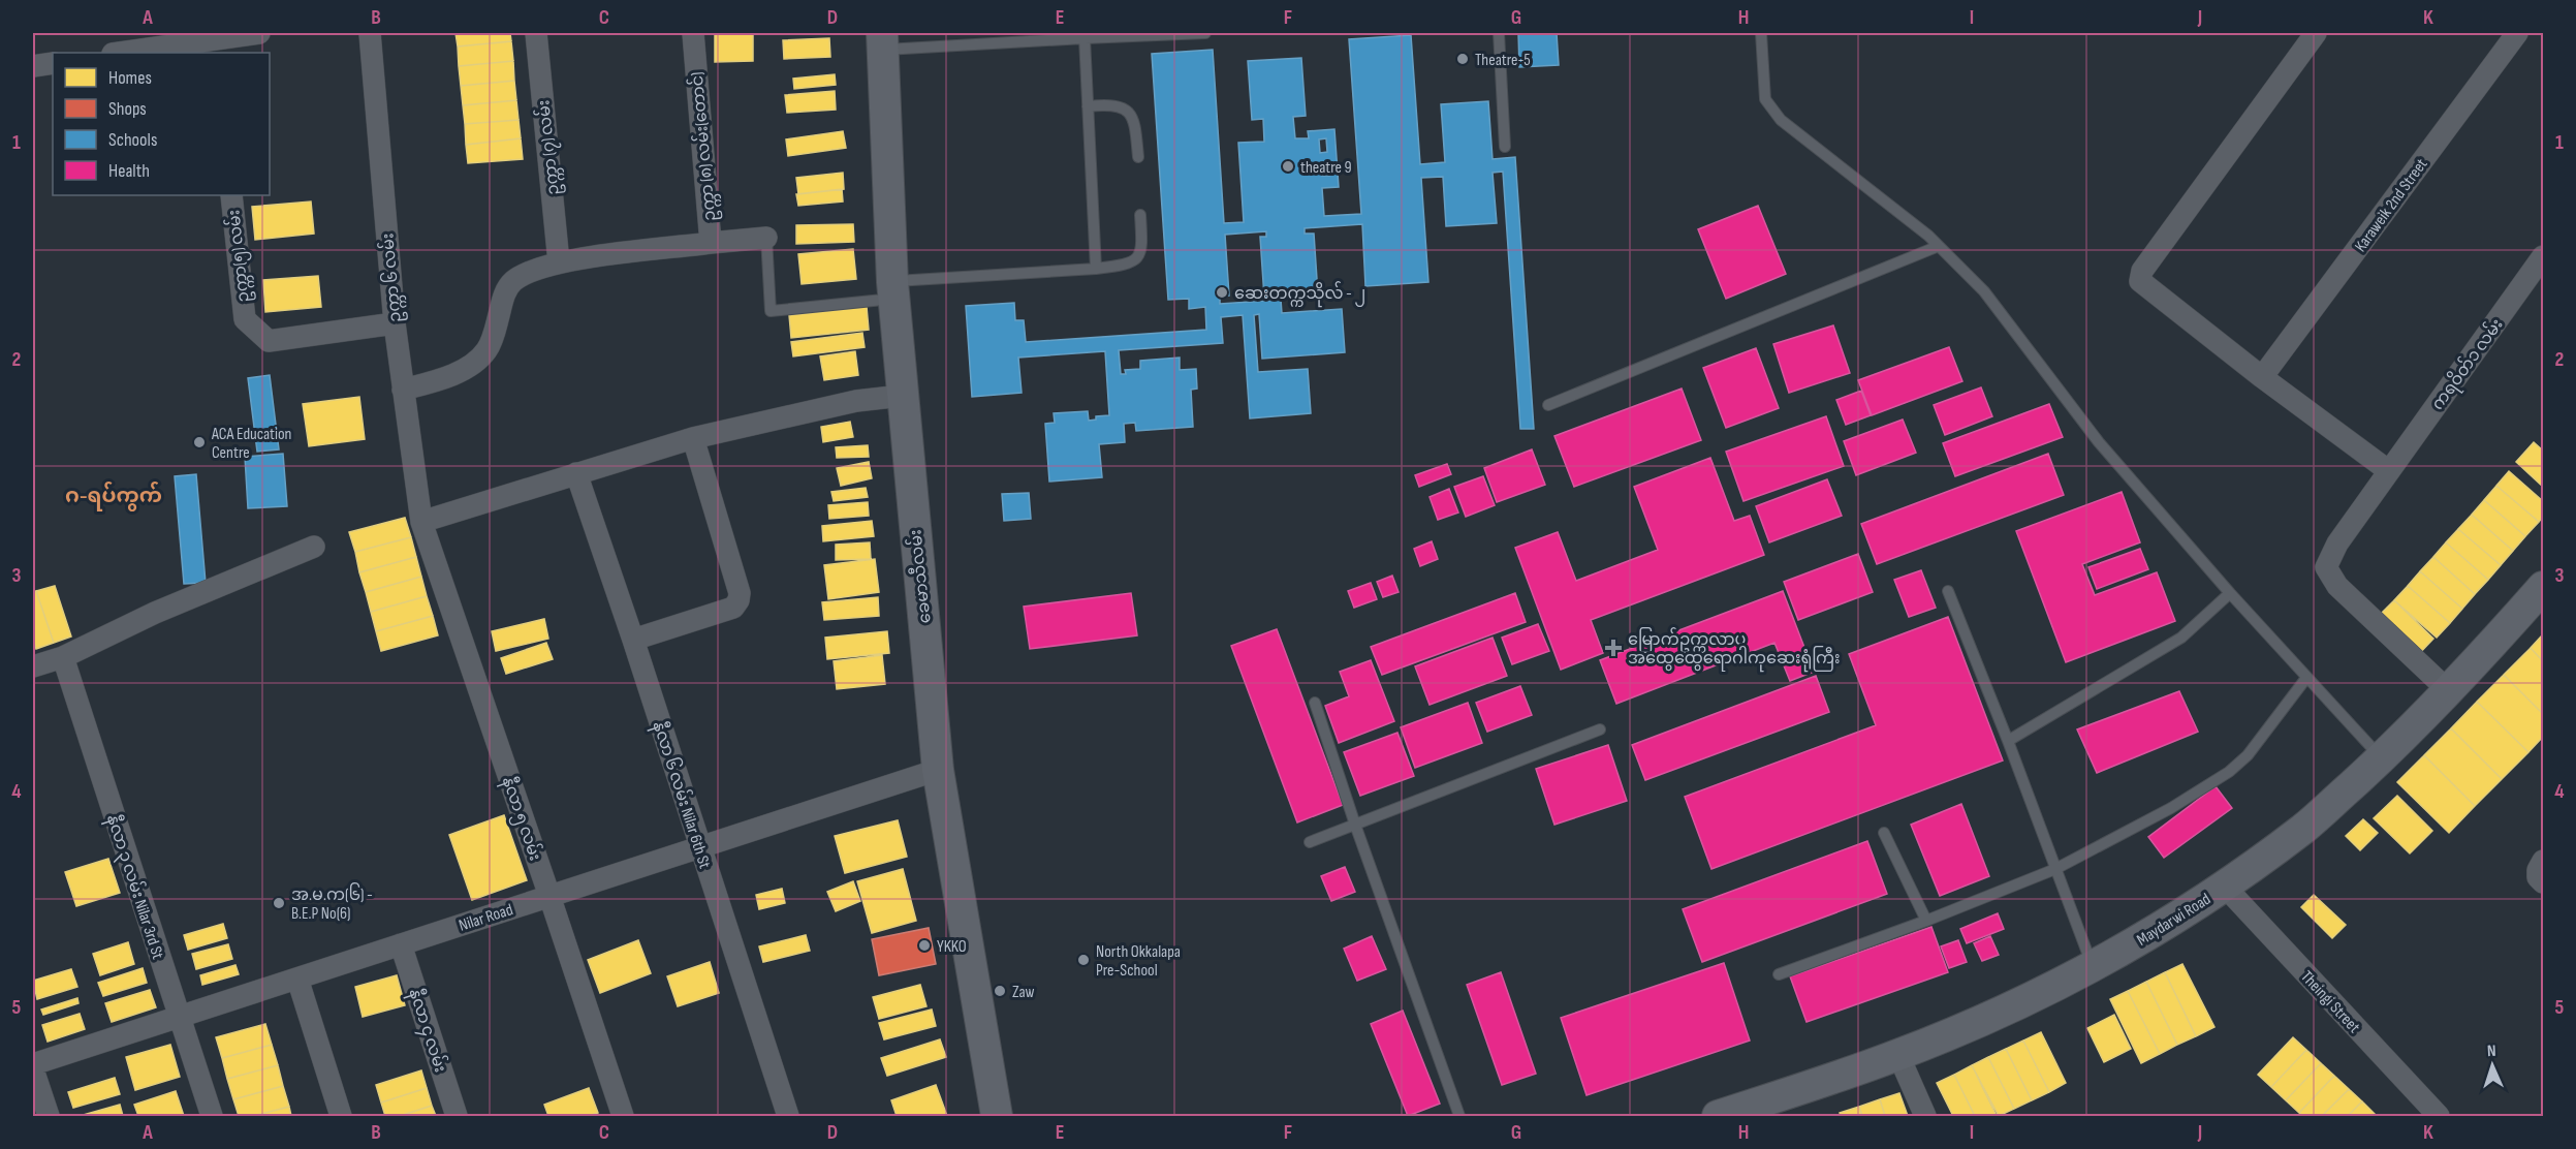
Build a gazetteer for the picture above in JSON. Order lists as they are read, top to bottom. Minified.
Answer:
{"streets":{"main road":["ခေမာသီလမ်း","Maydarwi Road"],"street":["ဥက္ကာ (၈) လမ်း(တောင်)","ဥက္ကာ (၇) လမ်း","Karaweik 2nd Street","ဥက္ကာ(၅) လမ်း","ဥက္ကာ ၆ လမ်း","ကရဝိတ်၁ လမ်း","နီလာ ၆ လမ်း Nilar 6th St","နီလာ ၅ လမ်း","နီလာ ၃ လမ်း Nilar 3rd St","Nilar Road","Theingi Street","နီလာ ၄ လမ်း"]},"crossings":[["ဥက္ကာ(၅) လမ်း","ဥက္ကာ ၆ လမ်း"],["ဥက္ကာ ၆ လမ်း","နီလာ ၅ လမ်း"],["ကရဝိတ်၁ လမ်း","Maydarwi Road"],["ခေမာသီလမ်း","Nilar Road"],["နီလာ ၆ လမ်း Nilar 6th St","Nilar Road"],["နီလာ ၅ လမ်း","Nilar Road"],["နီလာ ၃ လမ်း Nilar 3rd St","Nilar Road"],["Nilar Road","နီလာ ၄ လမ်း"],["Maydarwi Road","Theingi Street"]],"districts":["ဂ-ရပ်ကွက်"],"places":{"other":["Theatre-5","theatre 9","ဆေးတက္ကသိုလ် - ၂","ACA Education Centre","အ.မ.က(၆) - B.E.P No(6)","YKKO","North Okkalapa Pre-School","Zaw"],"health":["မြောက်ဥက္ကလာပ အထွေထွေရောဂါကုဆေးရုံကြီး"]},"legend":["Homes","Shops","Schools","Health"],"north":"top","grid":{"columns":["A","B","C","D","E","F","G","H","I","J","K"],"rows":["1","2","3","4","5"]}}
